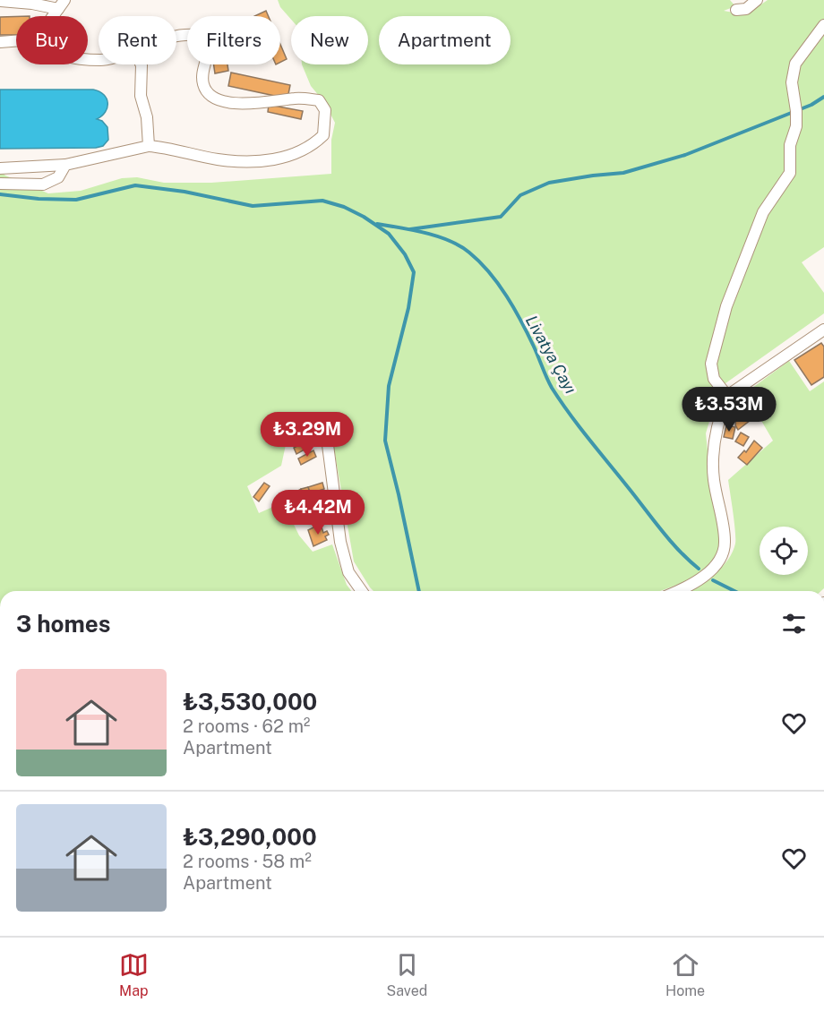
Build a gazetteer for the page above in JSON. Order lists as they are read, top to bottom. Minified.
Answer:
{"water":["Livatya Çayı"],"page":{"chip":["Buy","Rent","Filters","New","Apartment"],"price":["₺3.53M","₺3.29M","₺4.42M"],"heading":"3 homes","list":[{"name":"₺3,530,000","note":"2 rooms · 62 m² · Apartment"},{"name":"₺3,290,000","note":"2 rooms · 58 m² · Apartment"}],"tabs":["Map","Saved","Home"]}}
